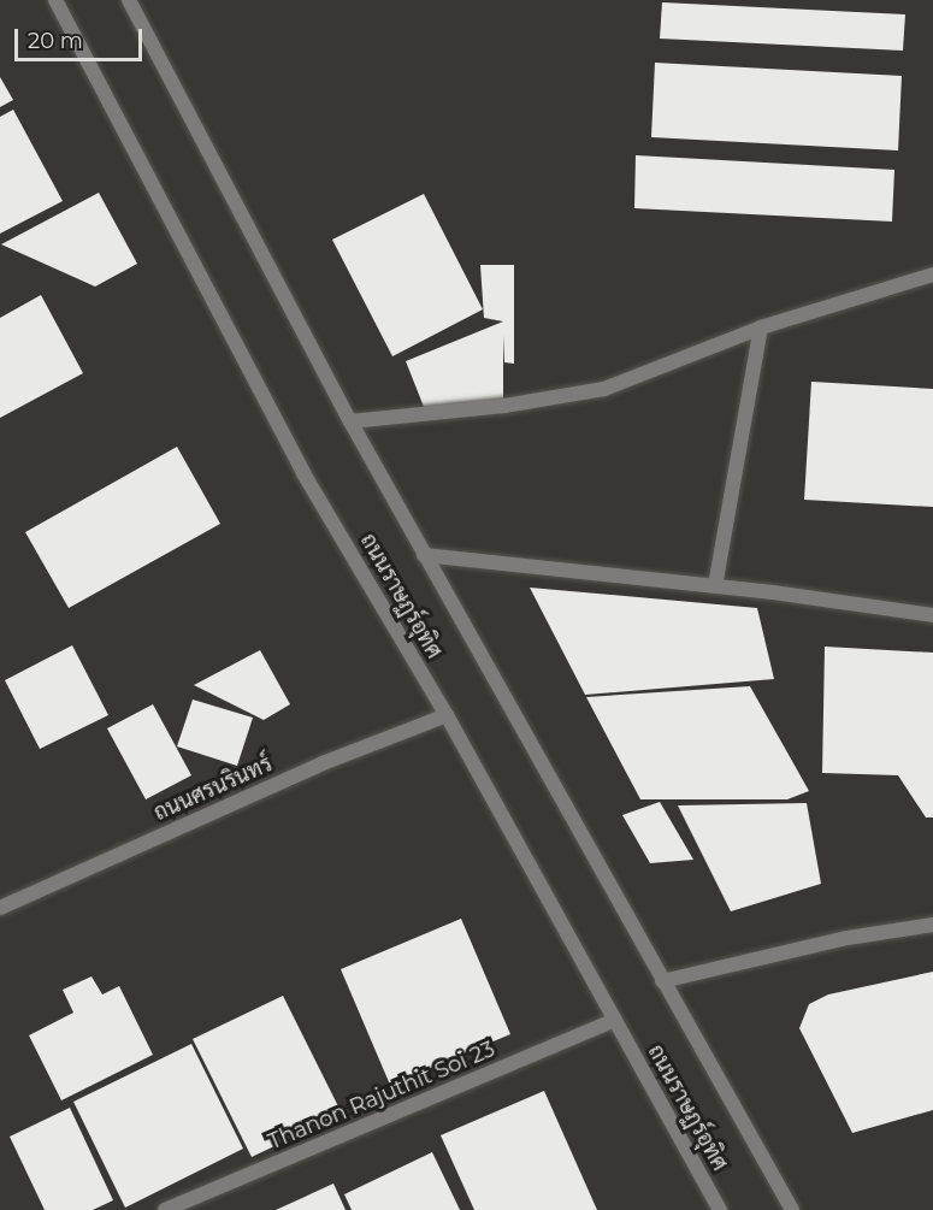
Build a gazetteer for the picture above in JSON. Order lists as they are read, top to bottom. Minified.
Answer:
{"streets":{"street":["ถนนราษฏร์อุทิศ","ถนนศรนรินทร์","Thanon Rajuthit Soi 23"]},"crossings":[["ถนนราษฏร์อุทิศ","ถนนศรนรินทร์"],["ถนนราษฏร์อุทิศ","Thanon Rajuthit Soi 23"]],"scale_bar":"20 m"}
